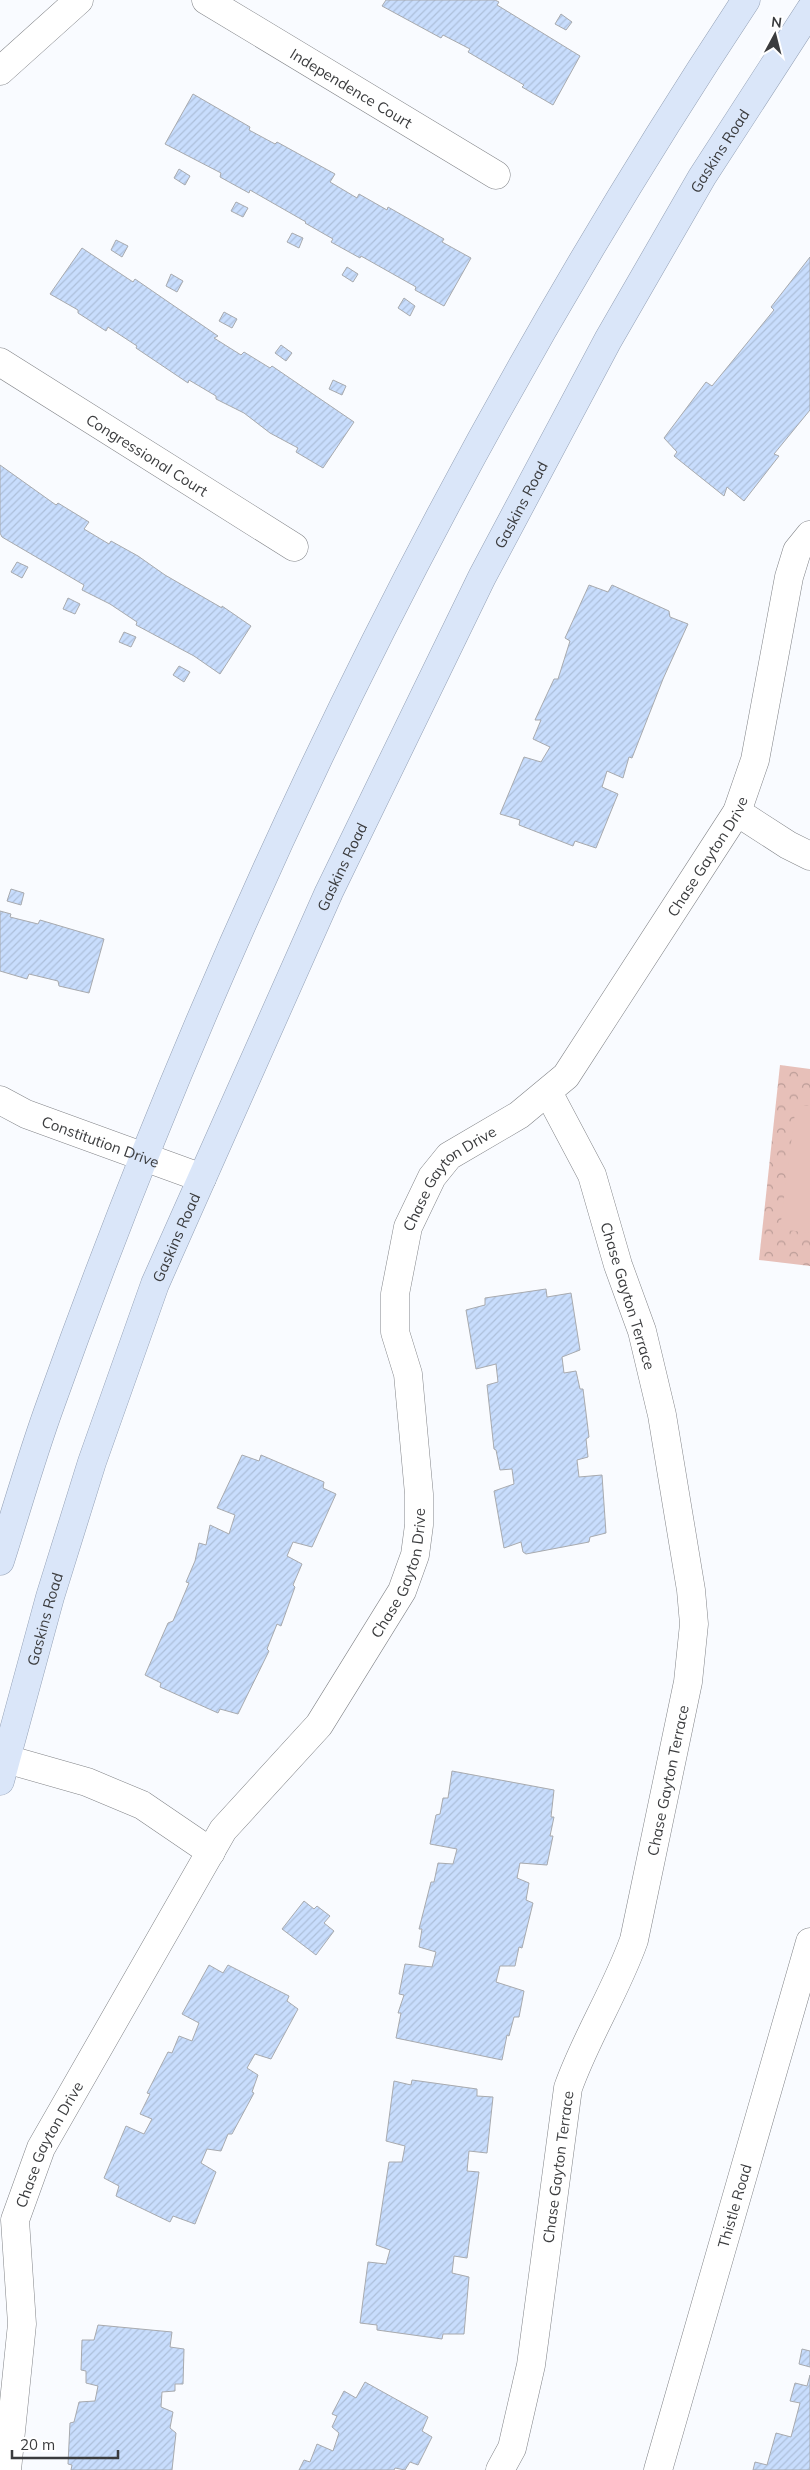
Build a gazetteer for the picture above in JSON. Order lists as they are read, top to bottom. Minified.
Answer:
{"streets":{"main road":["Gaskins Road"],"street":["Independence Court","Congressional Court","Chase Gayton Drive","Constitution Drive","Chase Gayton Terrace","Thistle Road"]},"crossings":[["Gaskins Road","Constitution Drive"],["Chase Gayton Drive","Chase Gayton Terrace"]],"scale_bar":"20 m","north":"top"}
